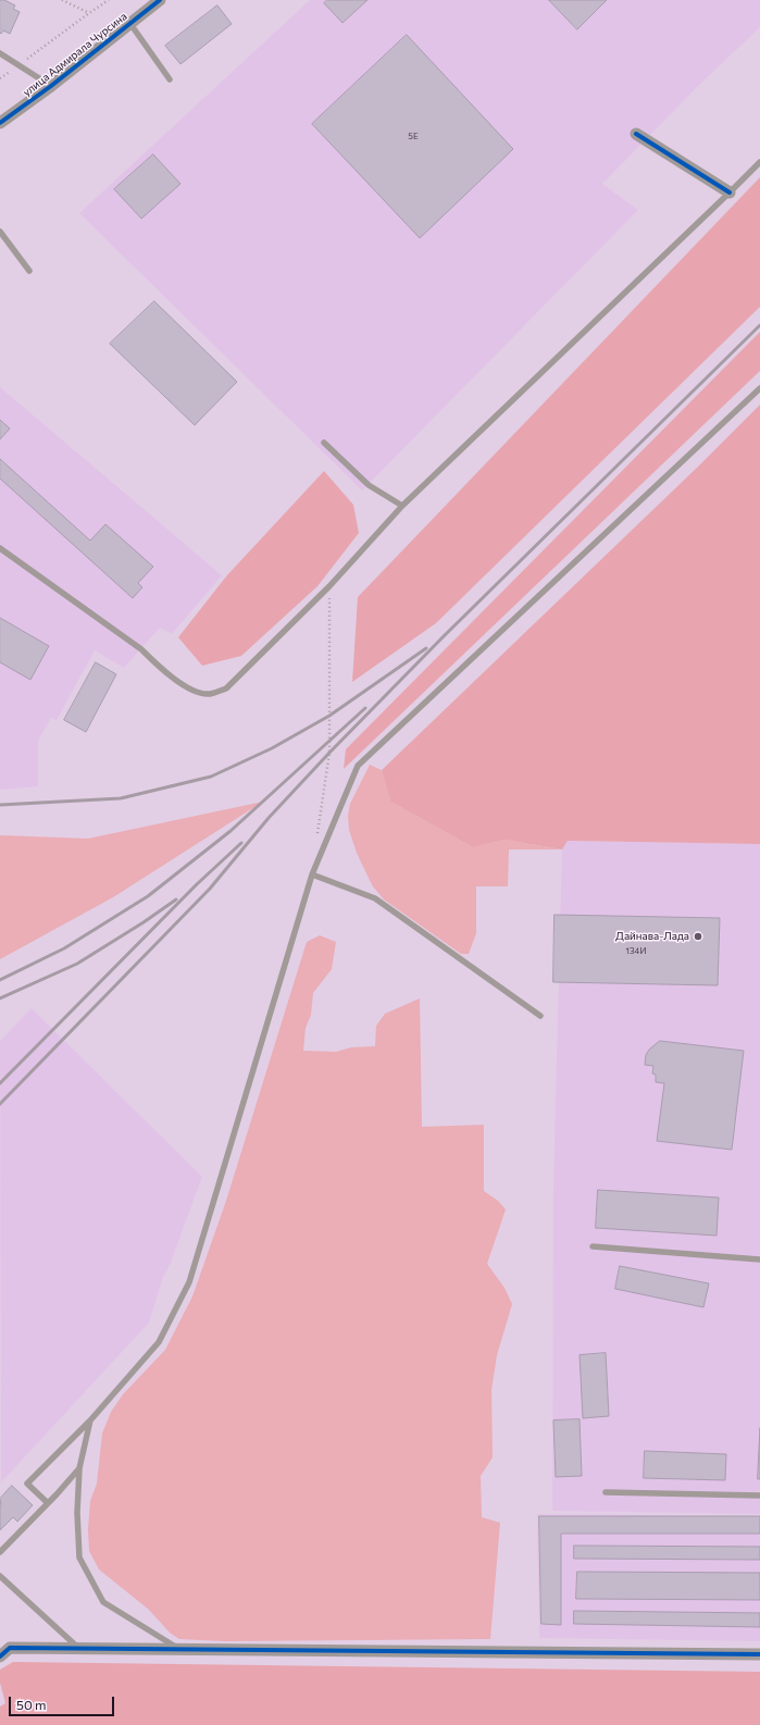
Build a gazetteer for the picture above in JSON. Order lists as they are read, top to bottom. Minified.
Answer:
{"streets":{"street":["улица Адмирала Чурсина"]},"places":["Дайнава-Лада"],"house_numbers":["5Е","134И"],"scale_bar":"50 m"}
